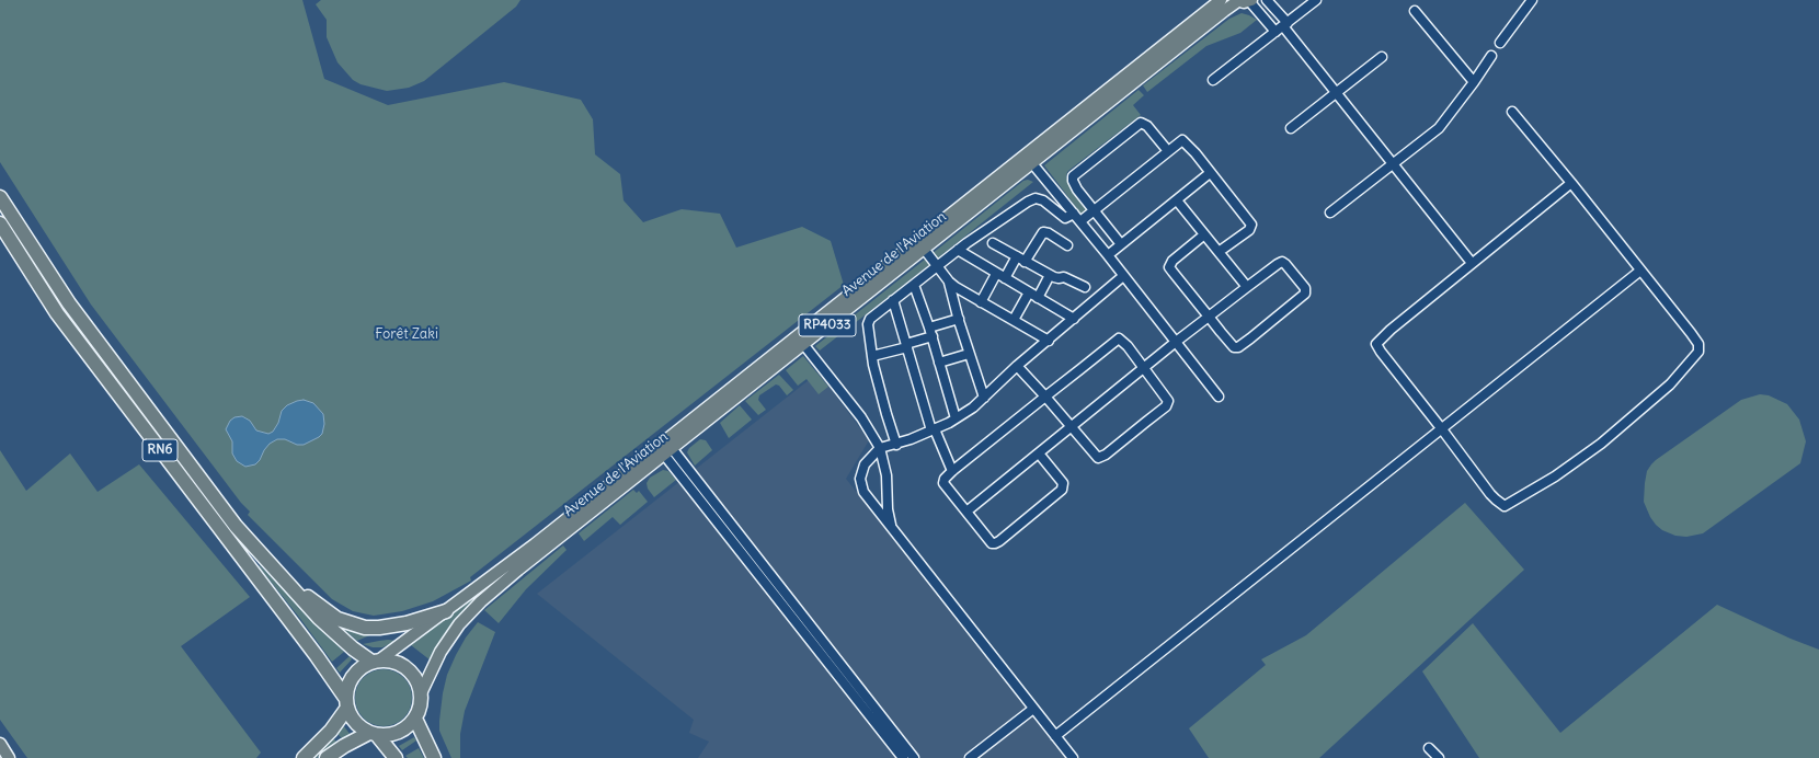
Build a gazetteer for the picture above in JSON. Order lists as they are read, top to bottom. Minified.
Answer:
{"streets":{"highway":["RN6"],"main road":["Avenue de l'Aviation","RP4033"]},"crossings":[["Avenue de l'Aviation","RN6"]],"parks":["Forêt Zaki"]}
